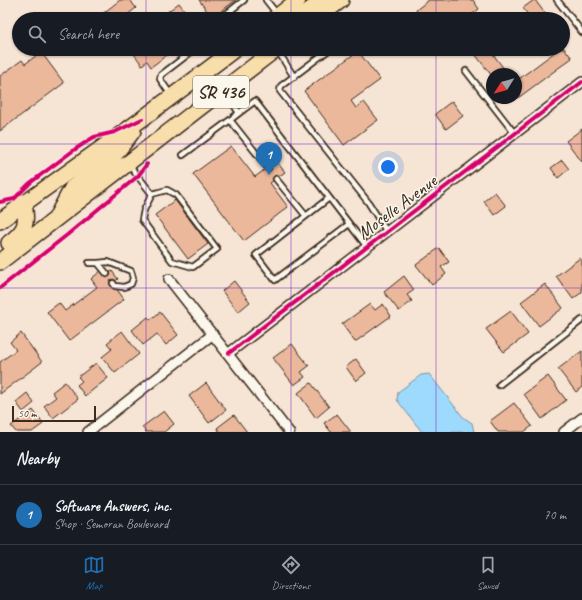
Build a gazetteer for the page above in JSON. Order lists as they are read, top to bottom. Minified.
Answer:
{"streets":{"main road":["SR 436"],"street":["Moselle Avenue"]},"scale_bar":"50 m","north":"bottom left","page":{"search":"Search here","pins":"1","scale":"50 m","heading":"Nearby","list":[{"mark":"1","name":"Software Answers, inc.","note":"Shop · Semoran Boulevard","value":"70 m"}],"nav":["Map","Directions","Saved"]}}
